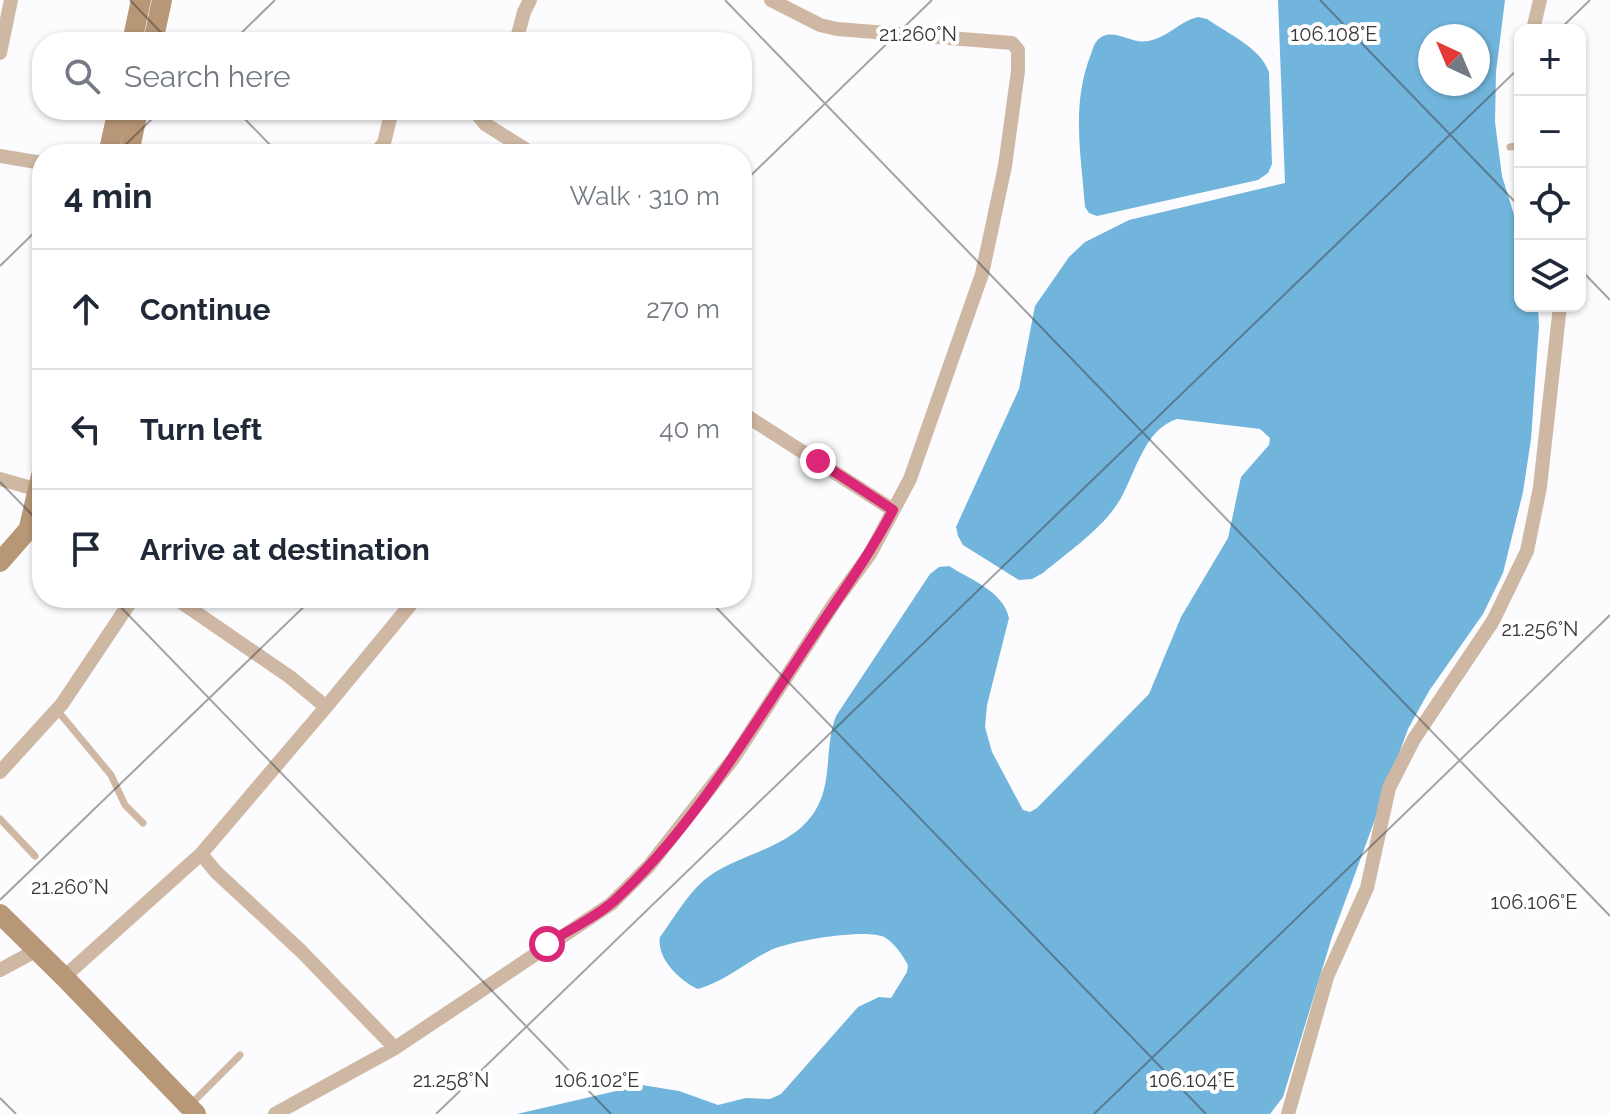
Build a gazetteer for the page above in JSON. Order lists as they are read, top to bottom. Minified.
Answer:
{"north":"top left","page":{"map_buttons":["+","−"],"search":"Search here","heading":["4 min","Walk · 310 m"],"list":[["Continue","270 m"],["Turn left","40 m"],"Arrive at destination"]},"coordinates":["21.260°N","106.108°E","21.256°N","106.106°E","106.102°E","106.104°E","21.258°N"]}
